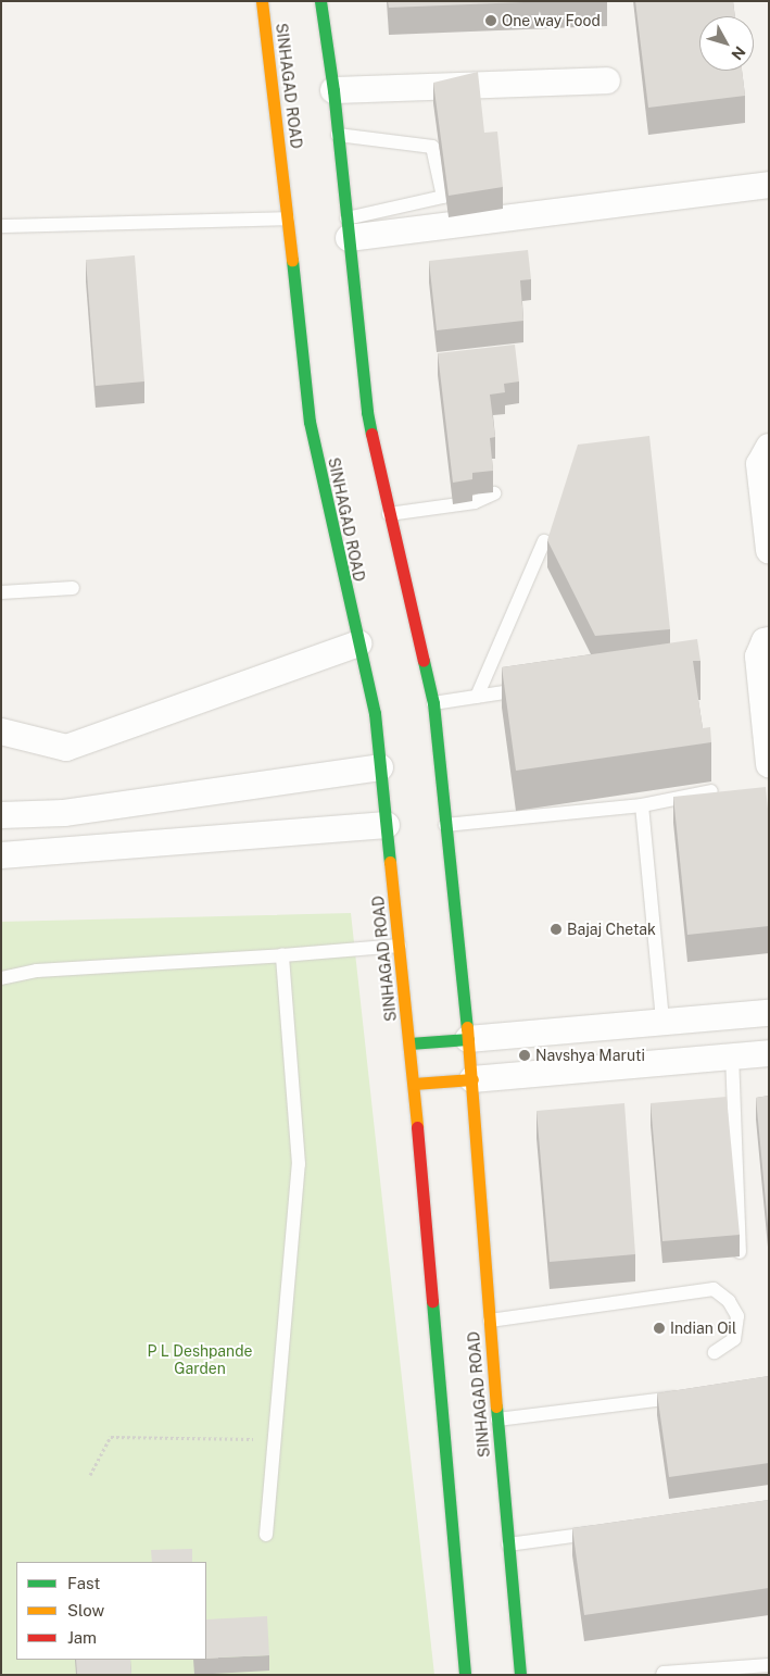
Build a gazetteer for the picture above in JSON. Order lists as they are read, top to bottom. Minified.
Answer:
{"streets":{"main road":["SINHAGAD ROAD"]},"parks":["P L Deshpande Garden"],"places":["One way Food","Bajaj Chetak","Navshya Maruti","Indian Oil"],"legend":["Fast","Slow","Jam"],"north":"bottom right"}
